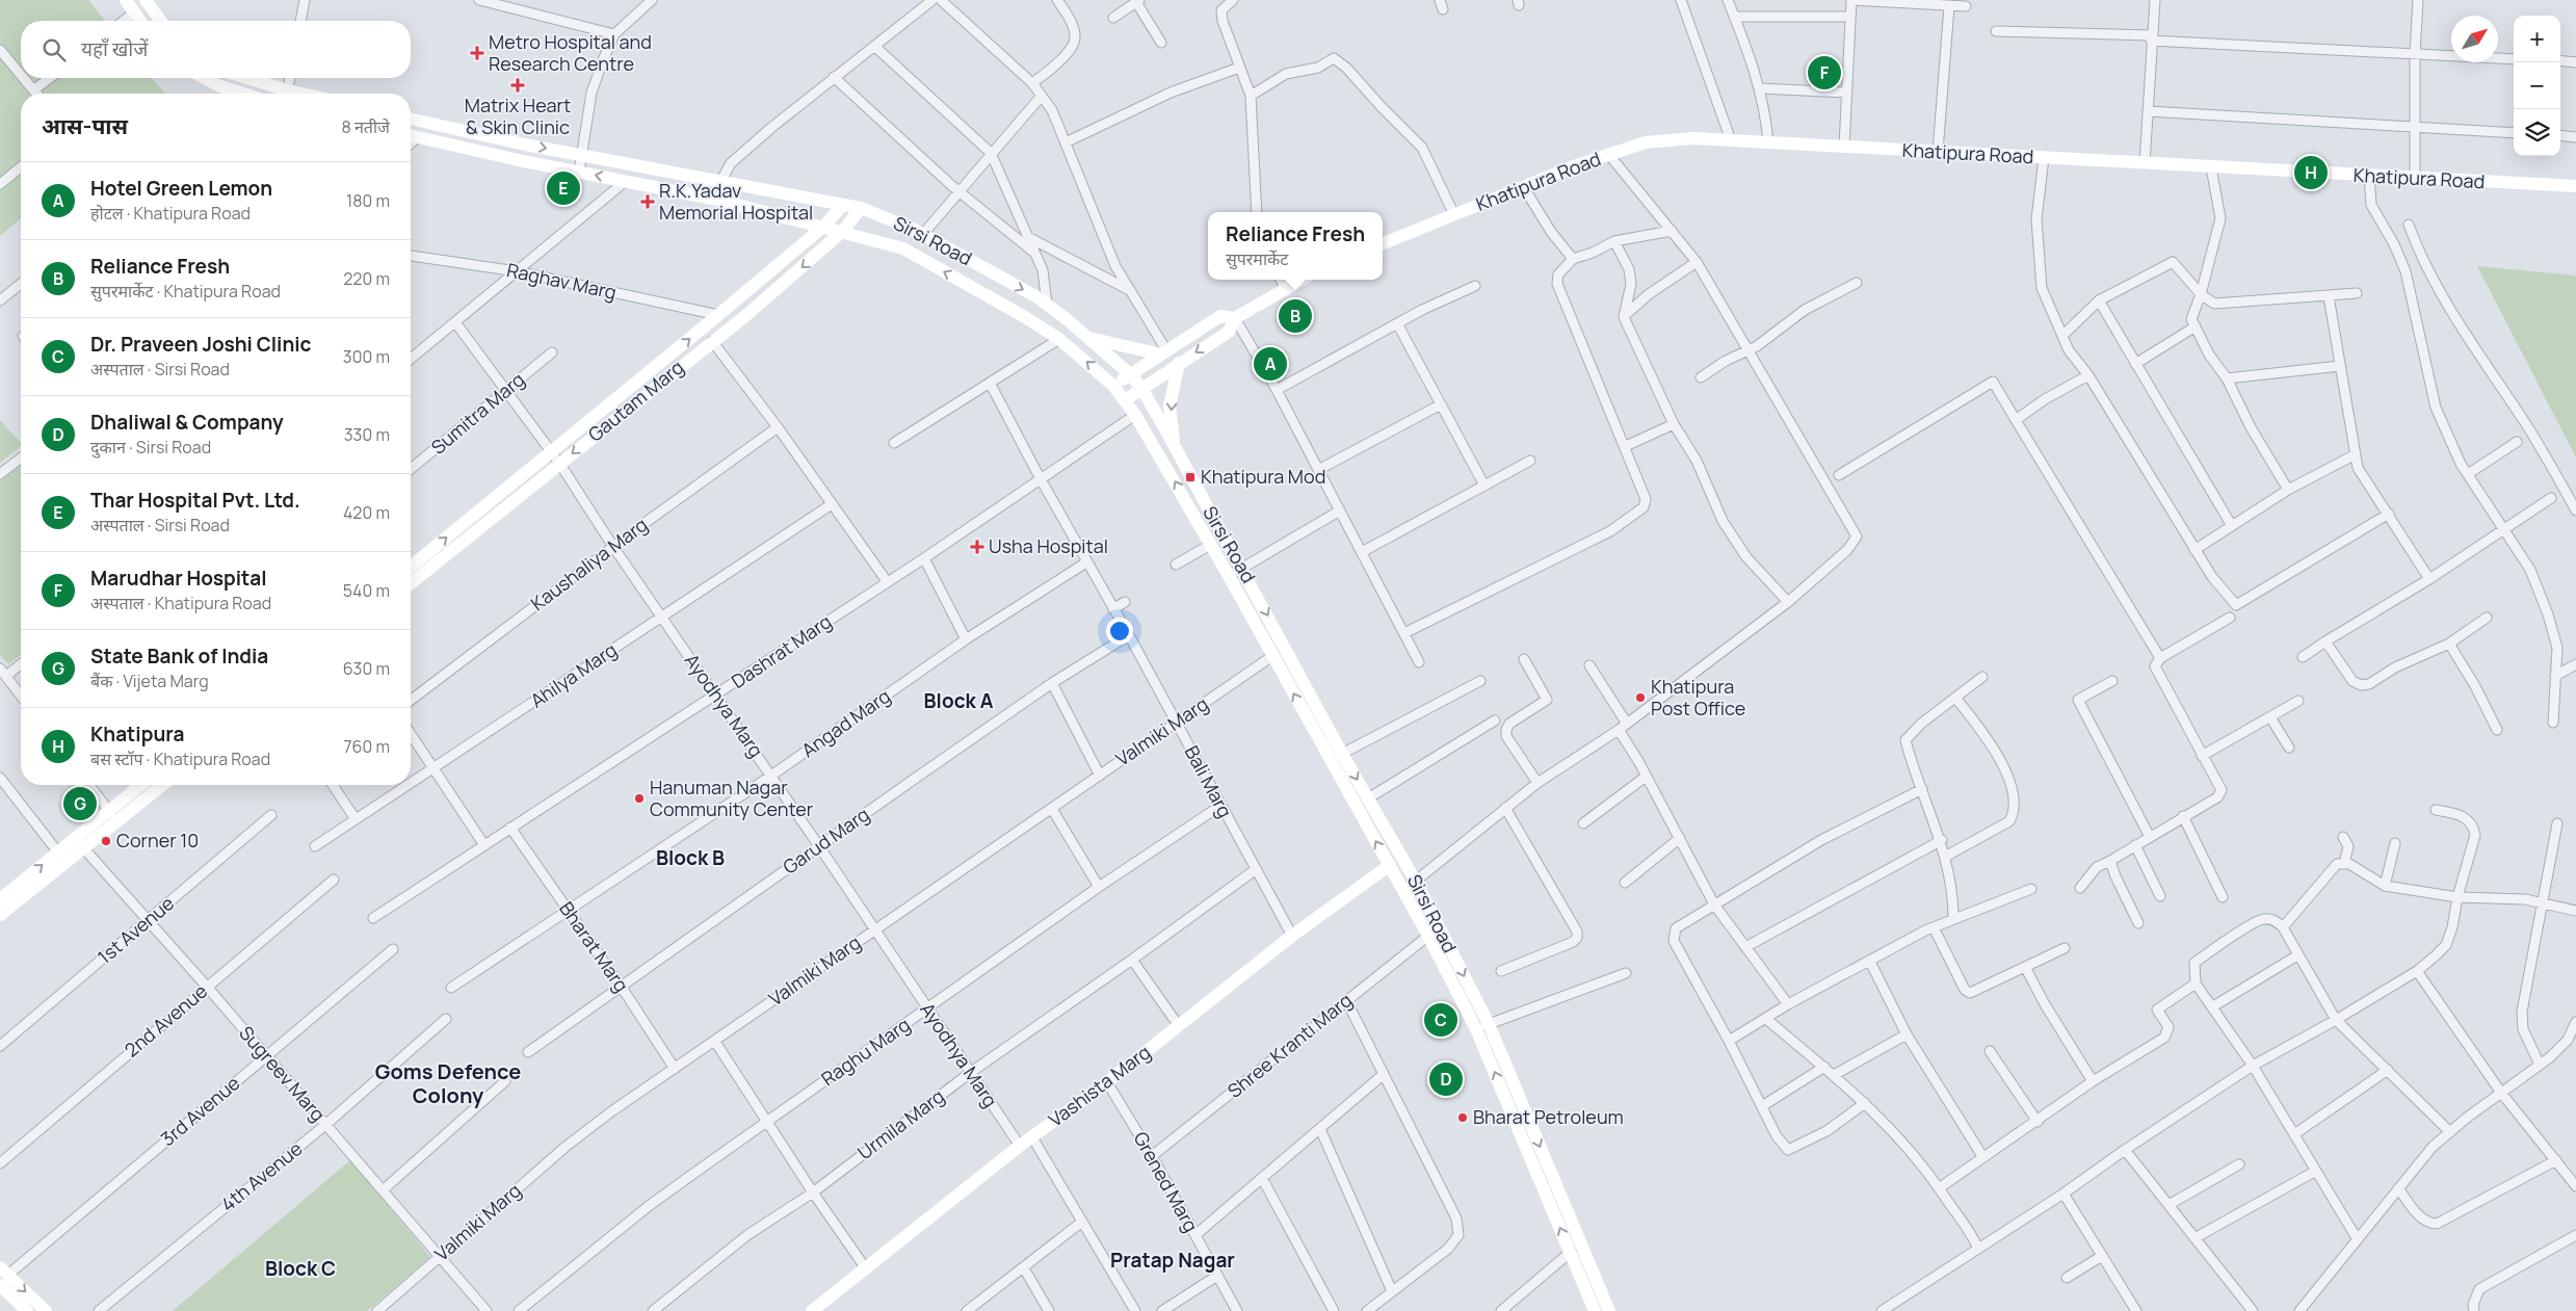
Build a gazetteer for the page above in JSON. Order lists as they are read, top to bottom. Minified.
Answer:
{"streets":{"street":["Khatipura Road","Sirsi Road","Raghav Marg","Gautam Marg","Sumitra Marg","Kaushaliya Marg","Dashrat Marg","Ahilya Marg","Ayodhya Marg","Angad Marg","Valmiki Marg","Bali Marg","Garud Marg","1st Avenue","Bharat Marg","2nd Avenue","Shree Kranti Marg","Raghu Marg","Sugreev Marg","Vashista Marg","3rd Avenue","Urmila Marg","4th Avenue","Grened Marg"]},"crossings":[["Sirsi Road","Gautam Marg"],["Sirsi Road","Dashrat Marg"],["Sirsi Road","Valmiki Marg"],["Sirsi Road","Shree Kranti Marg"],["Sirsi Road","Vashista Marg"],["Raghav Marg","Gautam Marg"],["Gautam Marg","Ayodhya Marg"],["Sumitra Marg","Ayodhya Marg"],["Kaushaliya Marg","Ayodhya Marg"],["Dashrat Marg","Ayodhya Marg"],["Dashrat Marg","Bali Marg"],["Dashrat Marg","Bharat Marg"],["Ahilya Marg","Ayodhya Marg"],["Ayodhya Marg","Angad Marg"],["Ayodhya Marg","Valmiki Marg"],["Ayodhya Marg","Garud Marg"],["Ayodhya Marg","Raghu Marg"],["Ayodhya Marg","Vashista Marg"],["Ayodhya Marg","Urmila Marg"],["Angad Marg","Bali Marg"],["Angad Marg","Bharat Marg"],["Valmiki Marg","Bali Marg"],["Valmiki Marg","Bharat Marg"],["Valmiki Marg","Sugreev Marg"],["Bali Marg","Garud Marg"],["Bali Marg","Raghu Marg"],["Bali Marg","Vashista Marg"],["Bali Marg","Urmila Marg"],["Garud Marg","Bharat Marg"],["1st Avenue","Sugreev Marg"],["2nd Avenue","Sugreev Marg"],["Shree Kranti Marg","Grened Marg"],["Sugreev Marg","3rd Avenue"],["Sugreev Marg","4th Avenue"],["Vashista Marg","Grened Marg"]],"districts":["Block A","Block B","Goms Defence Colony","Pratap Nagar","Block C"],"places":{"health":["Metro Hospital and Research Centre","Matrix Heart & Skin Clinic","R.K.Yadav Memorial Hospital","Usha Hospital"],"transit":["Khatipura Mod"],"other":["Khatipura Post Office","Hanuman Nagar Community Center","Corner 10","Bharat Petroleum"]},"north":"top right","page":{"map_buttons":["+","−"],"search":"यहाँ खोजें","pins":["F","H","E","B","A","G","C","D"],"heading":["आस-पास","8 नतीजे"],"list":[{"mark":"A","name":"Hotel Green Lemon","note":"होटल · Khatipura Road","value":"180 m"},{"mark":"B","name":"Reliance Fresh","note":"सुपरमार्केट · Khatipura Road","value":"220 m"},{"mark":"C","name":"Dr. Praveen Joshi Clinic","note":"अस्पताल · Sirsi Road","value":"300 m"},{"mark":"D","name":"Dhaliwal & Company","note":"दुकान · Sirsi Road","value":"330 m"},{"mark":"E","name":"Thar Hospital Pvt. Ltd.","note":"अस्पताल · Sirsi Road","value":"420 m"},{"mark":"F","name":"Marudhar Hospital","note":"अस्पताल · Khatipura Road","value":"540 m"},{"mark":"G","name":"State Bank of India","note":"बैंक · Vijeta Marg","value":"630 m"},{"mark":"H","name":"Khatipura","note":"बस स्टॉप · Khatipura Road","value":"760 m"}],"popup":["Reliance Fresh","सुपरमार्केट"]}}
